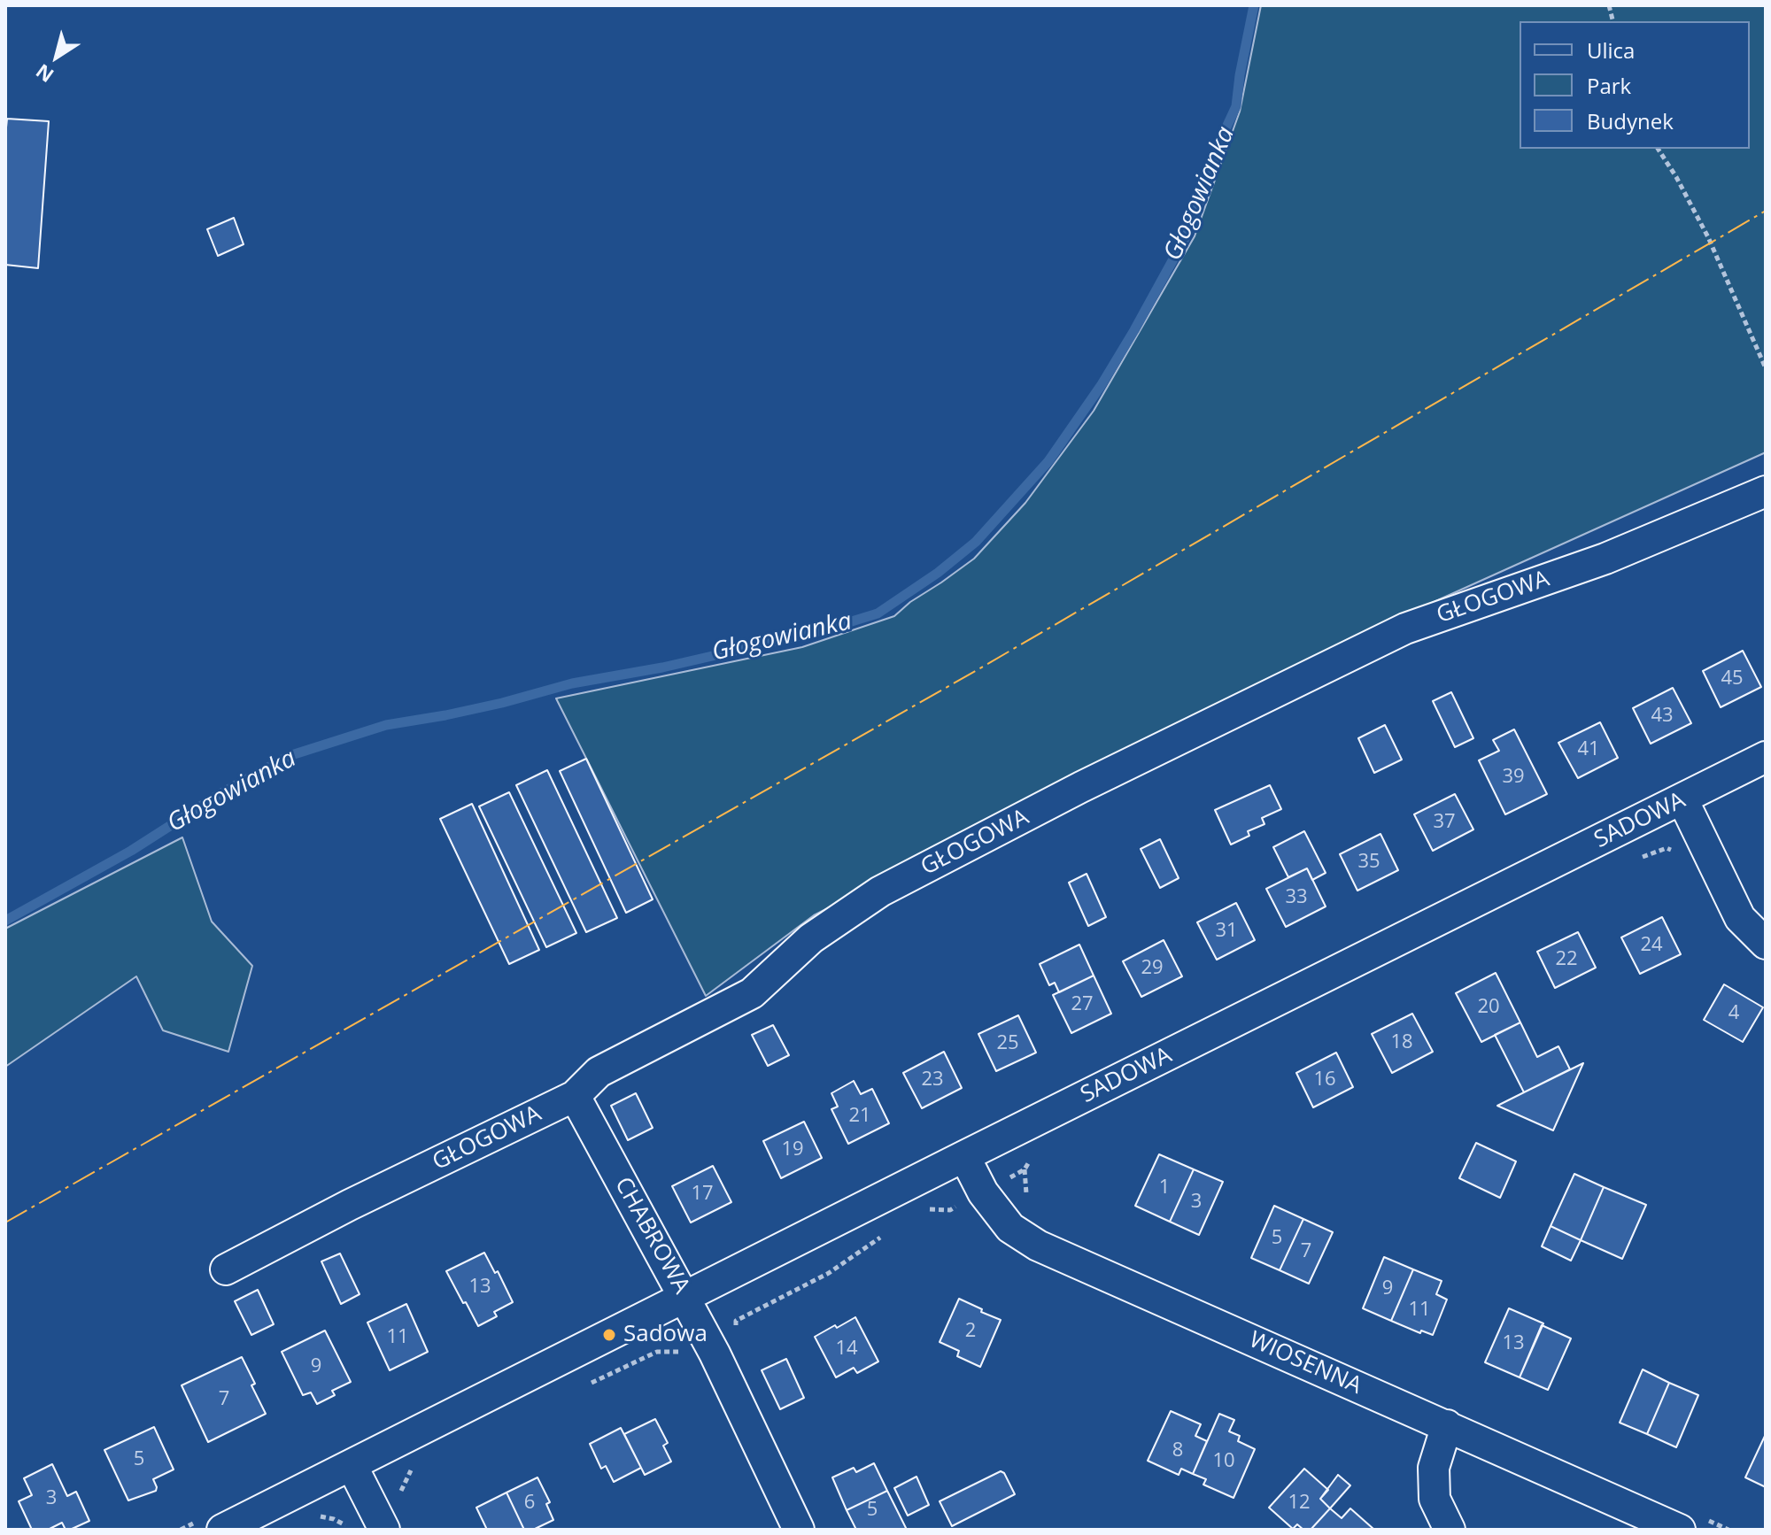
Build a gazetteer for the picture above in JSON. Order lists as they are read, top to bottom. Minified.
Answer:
{"streets":{"street":["GŁOGOWA","SADOWA","CHABROWA","WIOSENNA"]},"crossings":[["GŁOGOWA","CHABROWA"],["SADOWA","CHABROWA"],["SADOWA","WIOSENNA"]],"water":["Głogowianka"],"places":["Sadowa"],"house_numbers":["45","43","41","39","37","35","33","31","24","22","29","27","20","4","18","25","23","16","21","19","1","17","3","5","7","13","9","11","2","11","13","14","9","7","8","5","10","3","6","12","5"],"legend":["Ulica","Park","Budynek"],"north":"bottom left"}
